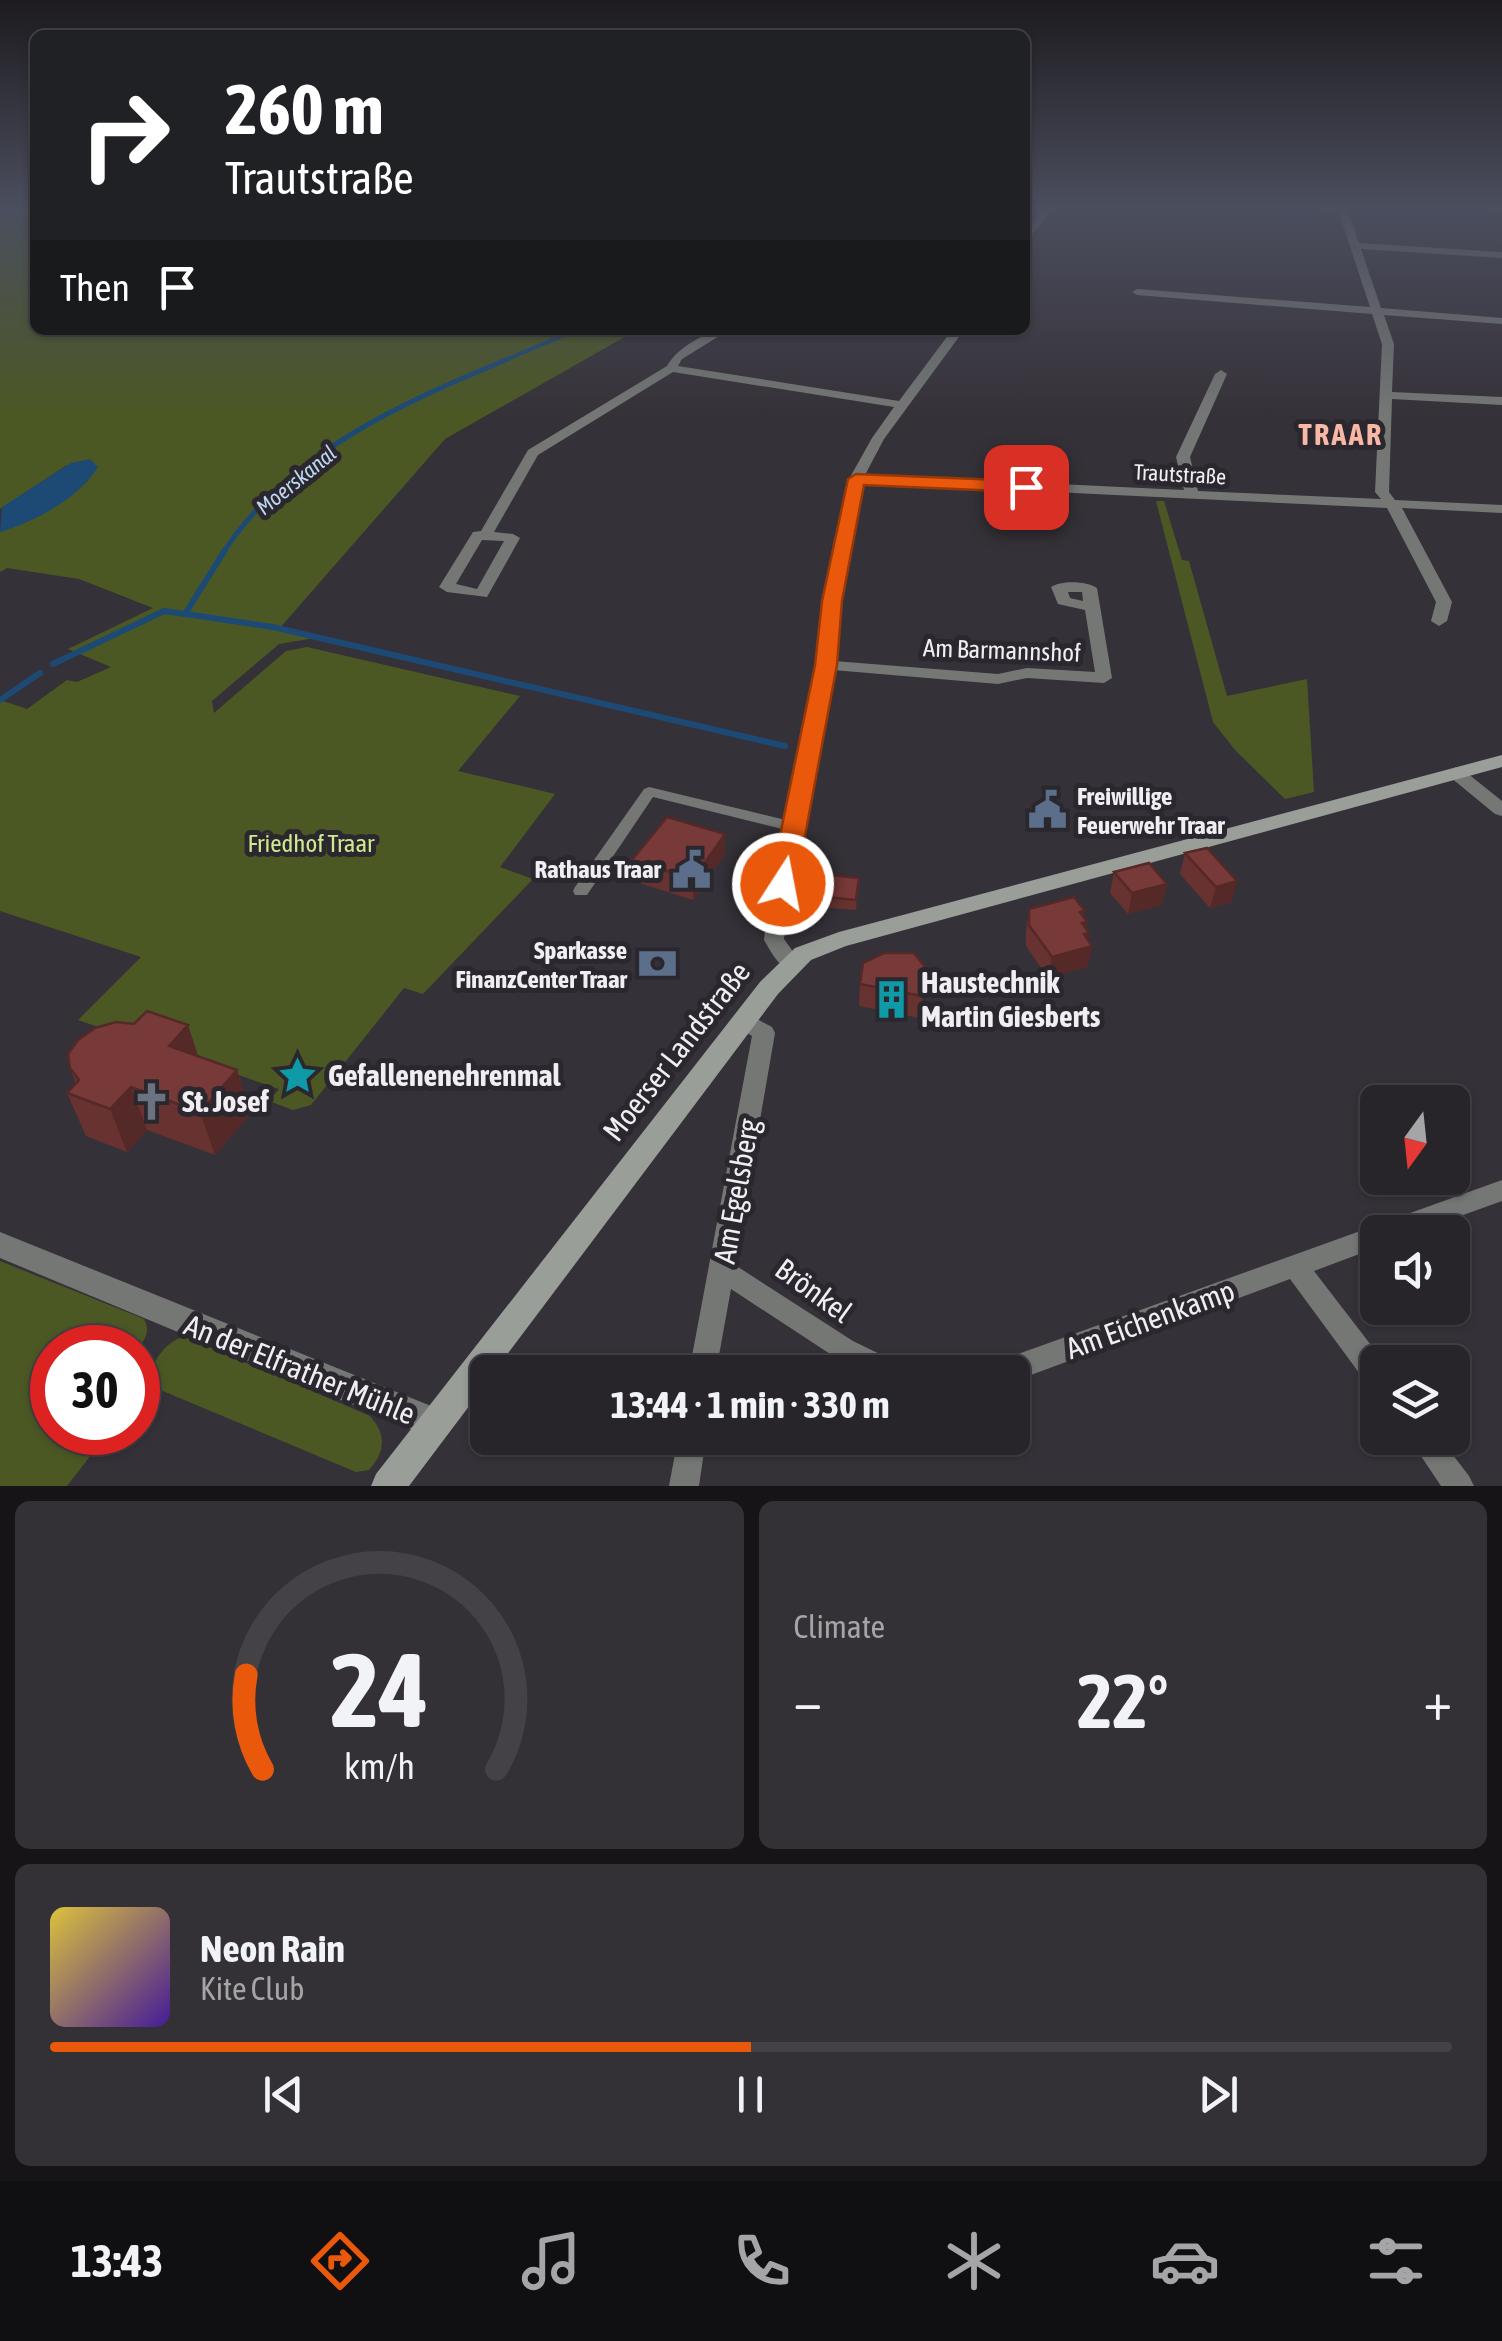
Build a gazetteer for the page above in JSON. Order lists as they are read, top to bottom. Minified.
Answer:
{"streets":{"main road":["Moerser Landstraße"],"street":["Trautstraße","Am Barmannshof","Am Egelsberg","Brönkel","Am Eichenkamp","An der Elfrather Mühle"]},"crossings":[["Moerser Landstraße","Am Egelsberg"],["Moerser Landstraße","An der Elfrather Mühle"],["Am Egelsberg","Brönkel"]],"districts":["TRAAR"],"water":["Moerskanal"],"parks":["Friedhof Traar"],"places":{"public building":["Freiwillige Feuerwehr Traar","Rathaus Traar"],"bank":["Sparkasse FinanzCenter Traar"],"building":["Haustechnik Martin Giesberts"],"place":["Gefallenenehrenmal"],"church":["St. Josef"]},"north":"bottom","page":{"turn":["260 m","Trautstraße"],"then":"Then","limit":"30","trip":"13:44 · 1 min · 330 m","tile":"Climate","heat":["−","22°","+"],"song":["Neon Rain","Kite Club"],"tabs":"13:43","gauge":["24","km/h"]}}
